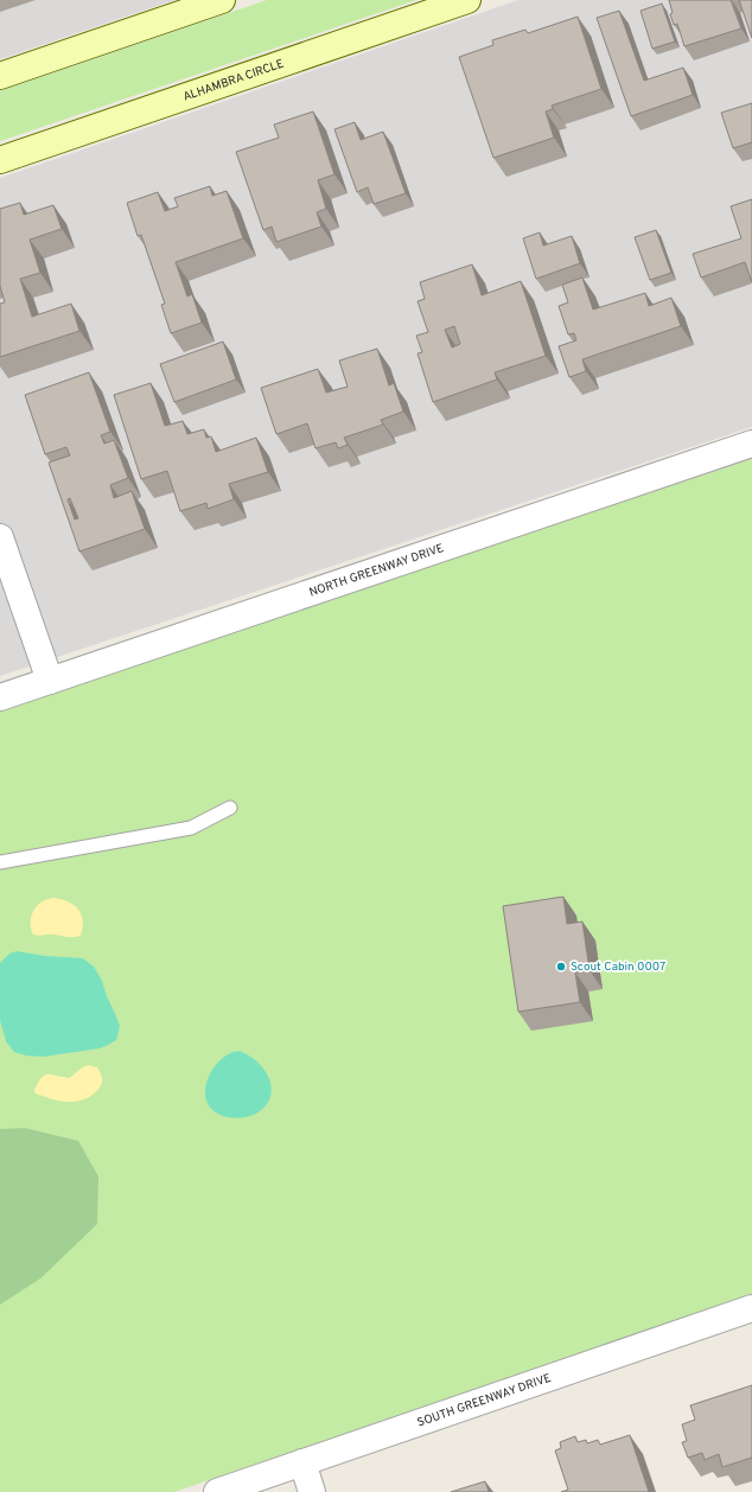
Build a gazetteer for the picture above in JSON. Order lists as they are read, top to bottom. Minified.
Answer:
{"streets":{"street":["ALHAMBRA CIRCLE","NORTH GREENWAY DRIVE","SOUTH GREENWAY DRIVE"]},"places":["Scout Cabin 0007"]}
